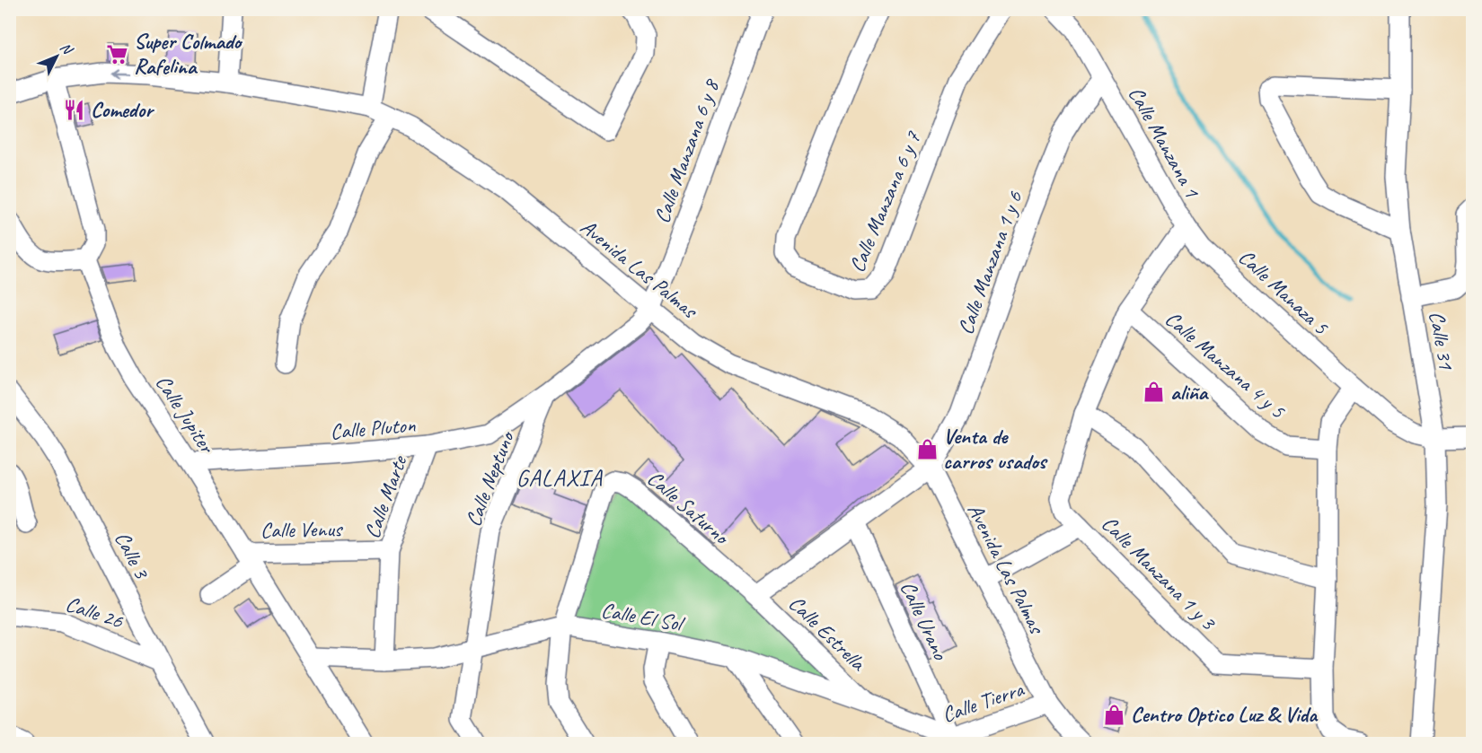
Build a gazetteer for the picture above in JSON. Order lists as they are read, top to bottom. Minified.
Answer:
{"streets":{"street":["Calle Manzana 1","Calle Manzana 6 y 8","Calle Manzana 6 y 7","Calle Manzana 1 y 6","Avenida Las Palmas","Calle Manaza 5","Calle 31","Calle Manzana 4 y 5","Calle Jupiter","Calle Pluton","Calle Neptuno","Calle Marte","Calle Saturno","Calle Venus","Calle 3","Calle Manzana 1 y 3","Calle 26","Calle El Sol","Calle Urano","Calle Estrella","Calle Tierra"]},"crossings":[["Calle Manzana 1","Calle Manzana 1 y 6"],["Calle Manzana 1","Calle Manaza 5"],["Calle Manzana 1","Calle Manzana 1 y 3"],["Calle Manzana 6 y 8","Avenida Las Palmas"],["Calle Manzana 1 y 6","Avenida Las Palmas"],["Avenida Las Palmas","Calle Tierra"],["Calle Manaza 5","Calle 31"],["Calle Manaza 5","Calle Manzana 1 y 3"],["Calle Manzana 4 y 5","Calle Manzana 1 y 3"],["Calle Jupiter","Calle Pluton"],["Calle Jupiter","Calle Venus"],["Calle Jupiter","Calle El Sol"],["Calle Pluton","Calle Neptuno"],["Calle Pluton","Calle Marte"],["Calle Neptuno","Calle El Sol"],["Calle Marte","Calle Venus"],["Calle Marte","Calle El Sol"],["Calle Saturno","Calle El Sol"],["Calle Saturno","Calle Estrella"],["Calle 3","Calle 26"],["Calle El Sol","Calle Urano"],["Calle El Sol","Calle Estrella"],["Calle El Sol","Calle Tierra"],["Calle Urano","Calle Tierra"]],"districts":["GALAXIA"],"places":{"supermarket":["Super Colmado Rafelina"],"restaurant":["Comedor"],"shop":["aliña","Venta de carros usados","Centro Optico Luz & Vida"]},"north":"top right"}
